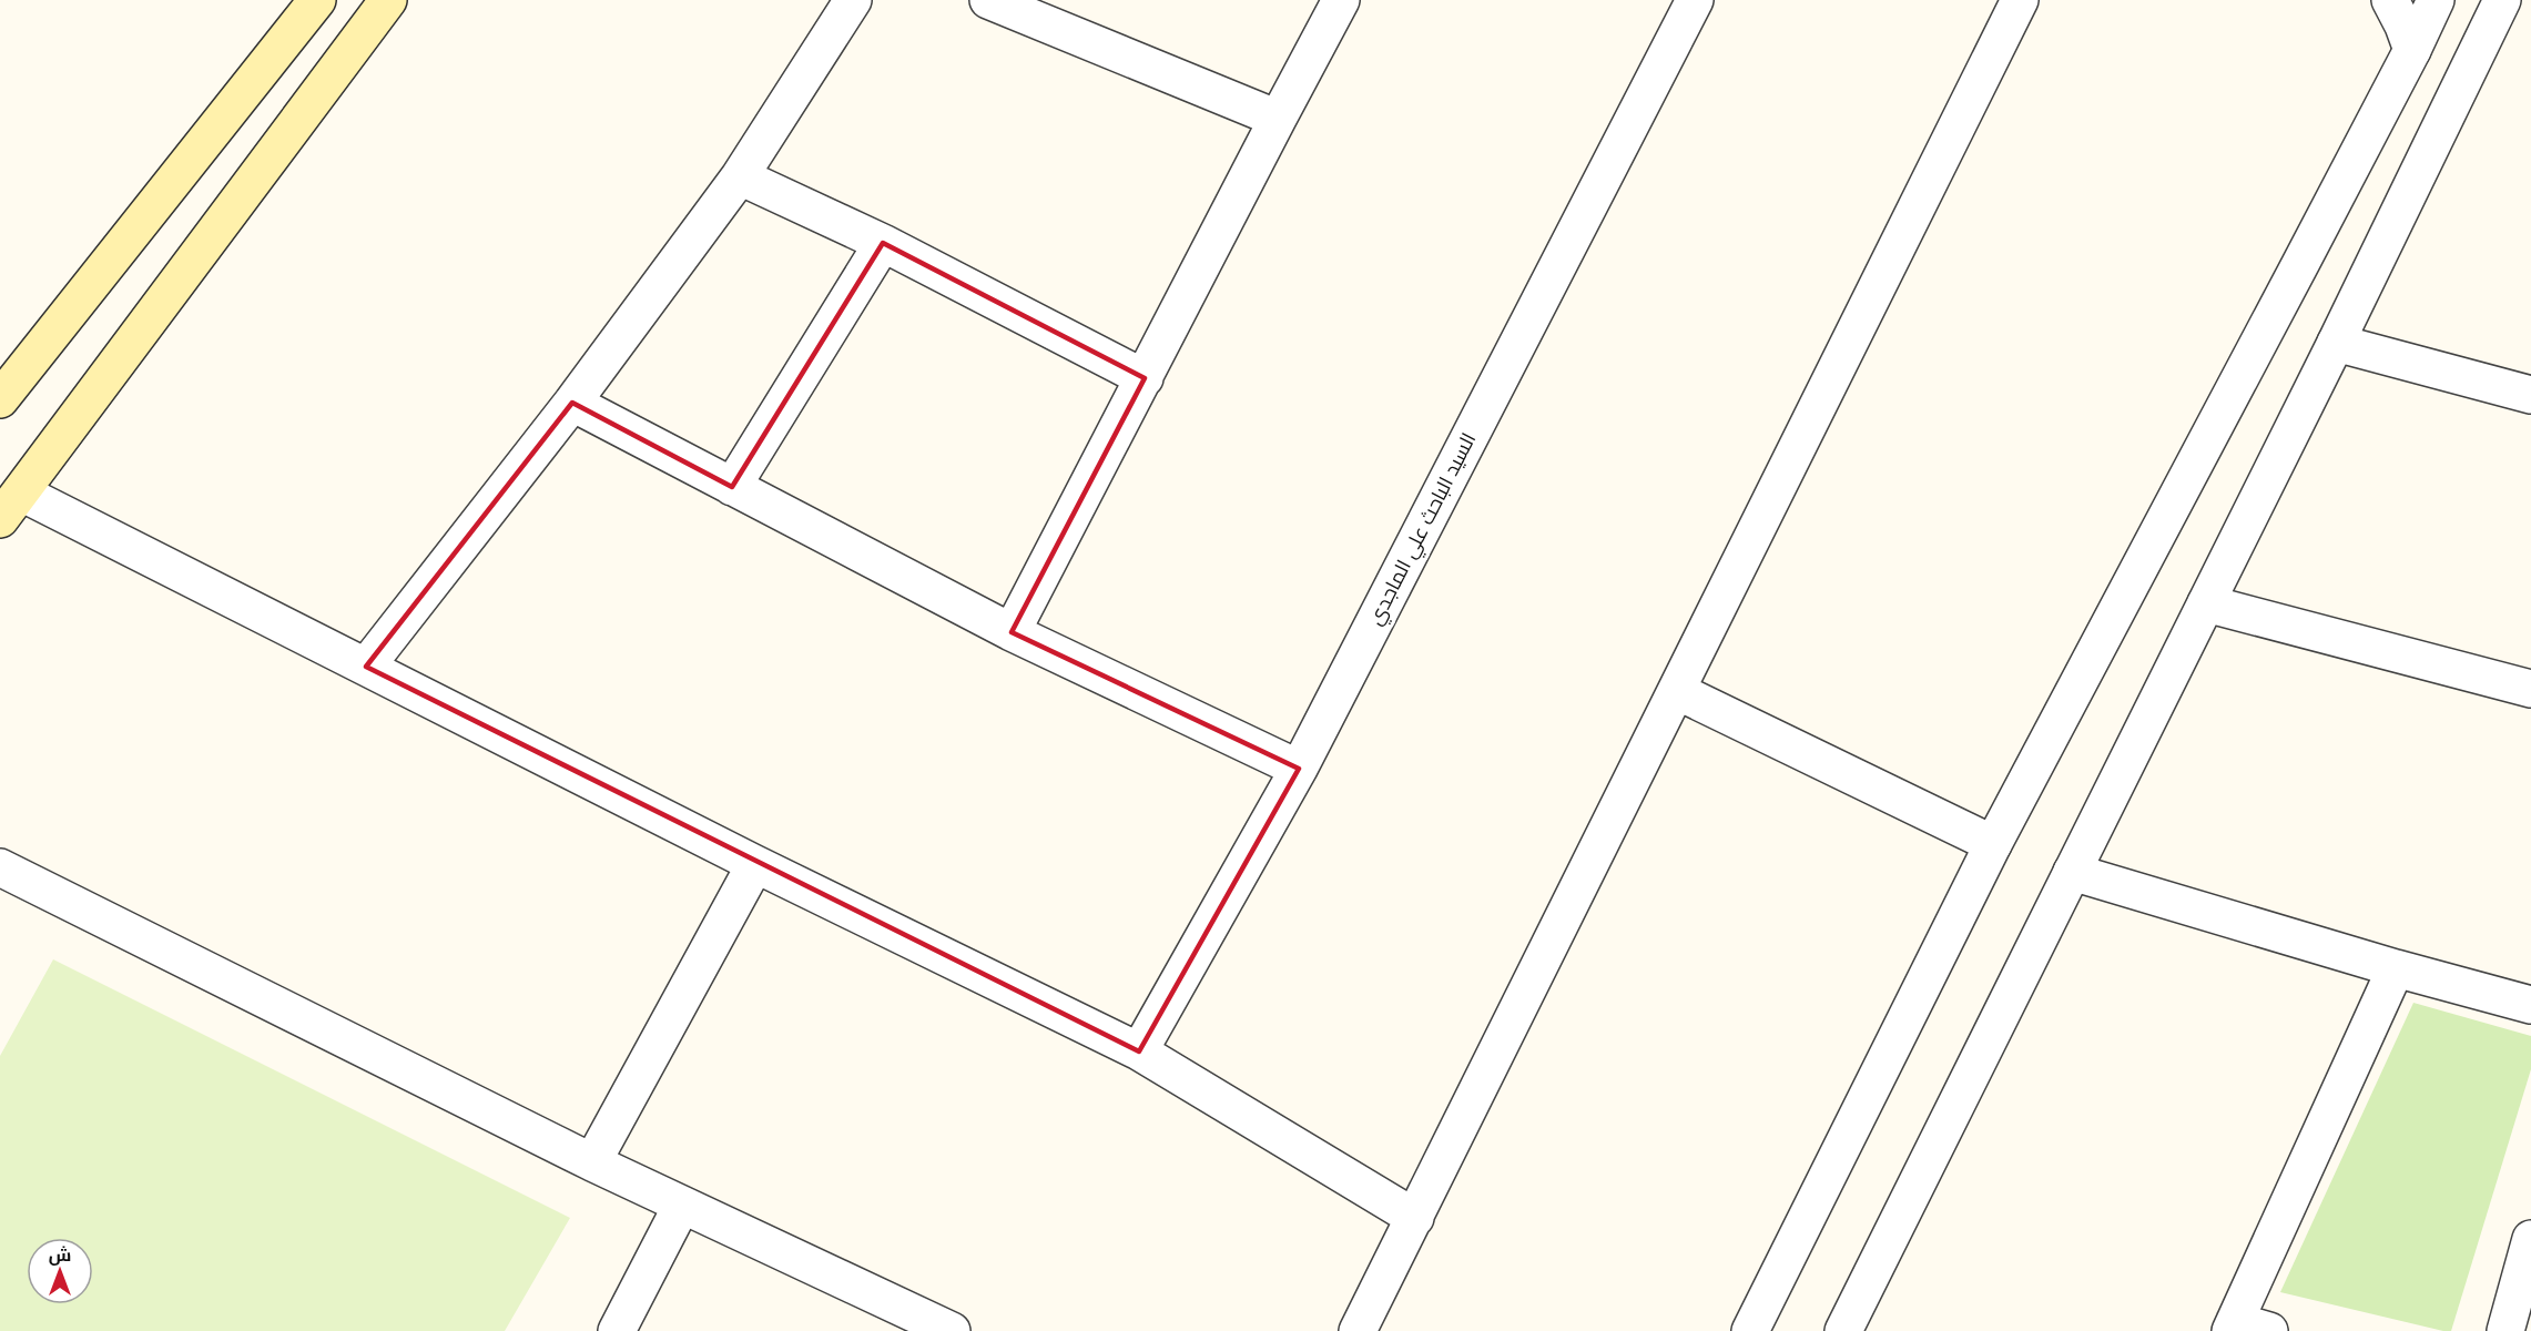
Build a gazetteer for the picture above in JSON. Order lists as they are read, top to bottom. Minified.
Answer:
{"streets":{"street":["السيد الباحث علي الماجدي"]},"north":"top"}
